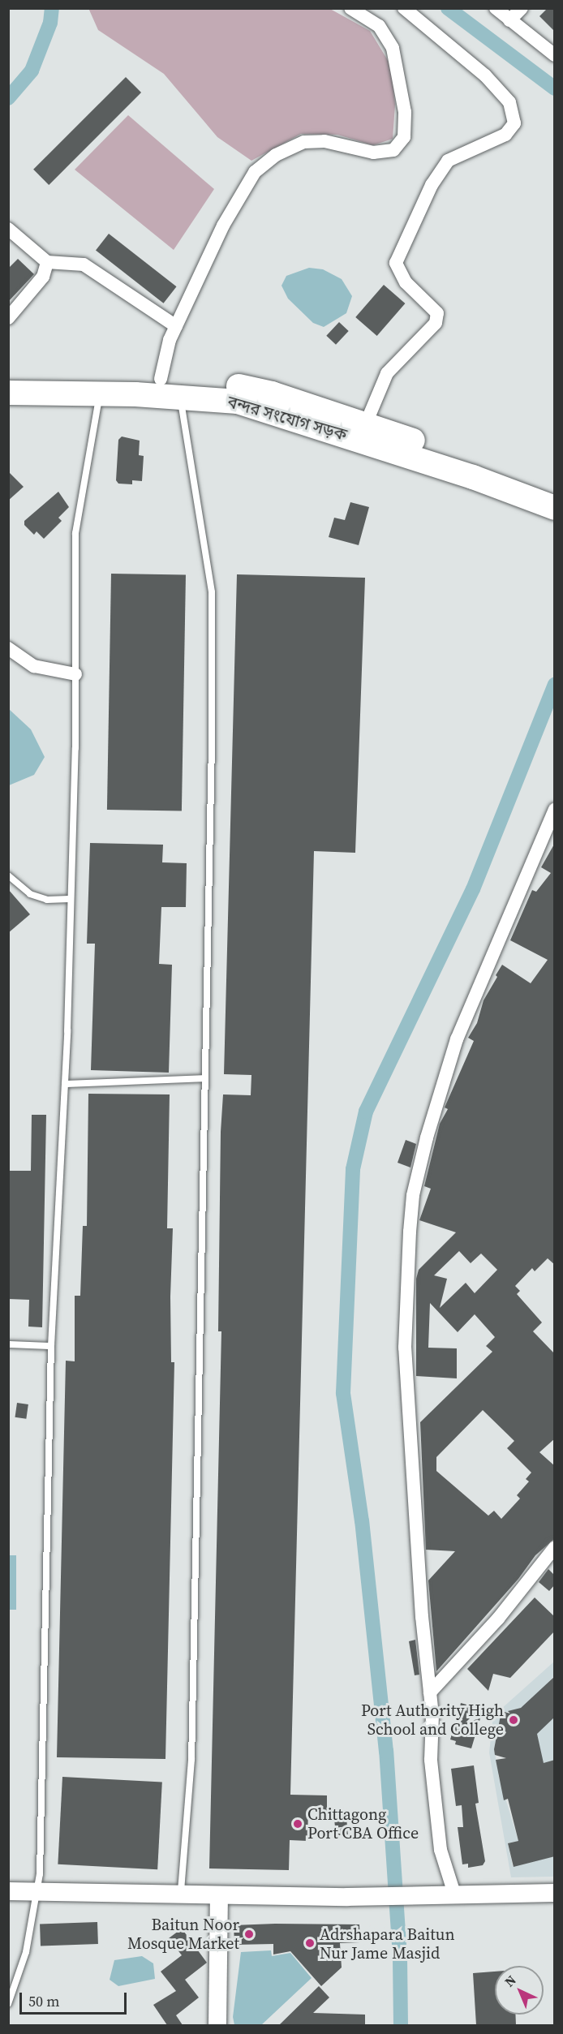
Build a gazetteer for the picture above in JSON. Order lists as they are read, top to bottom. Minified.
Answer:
{"streets":{"highway":["বন্দর সংযোগ সড়ক"]},"places":["Port Authority High School and College","Chittagong Port CBA Office","Baitun Noor Mosque Market","Adrshapara Baitun Nur Jame Masjid"],"scale_bar":"50 m","north":"top left"}
